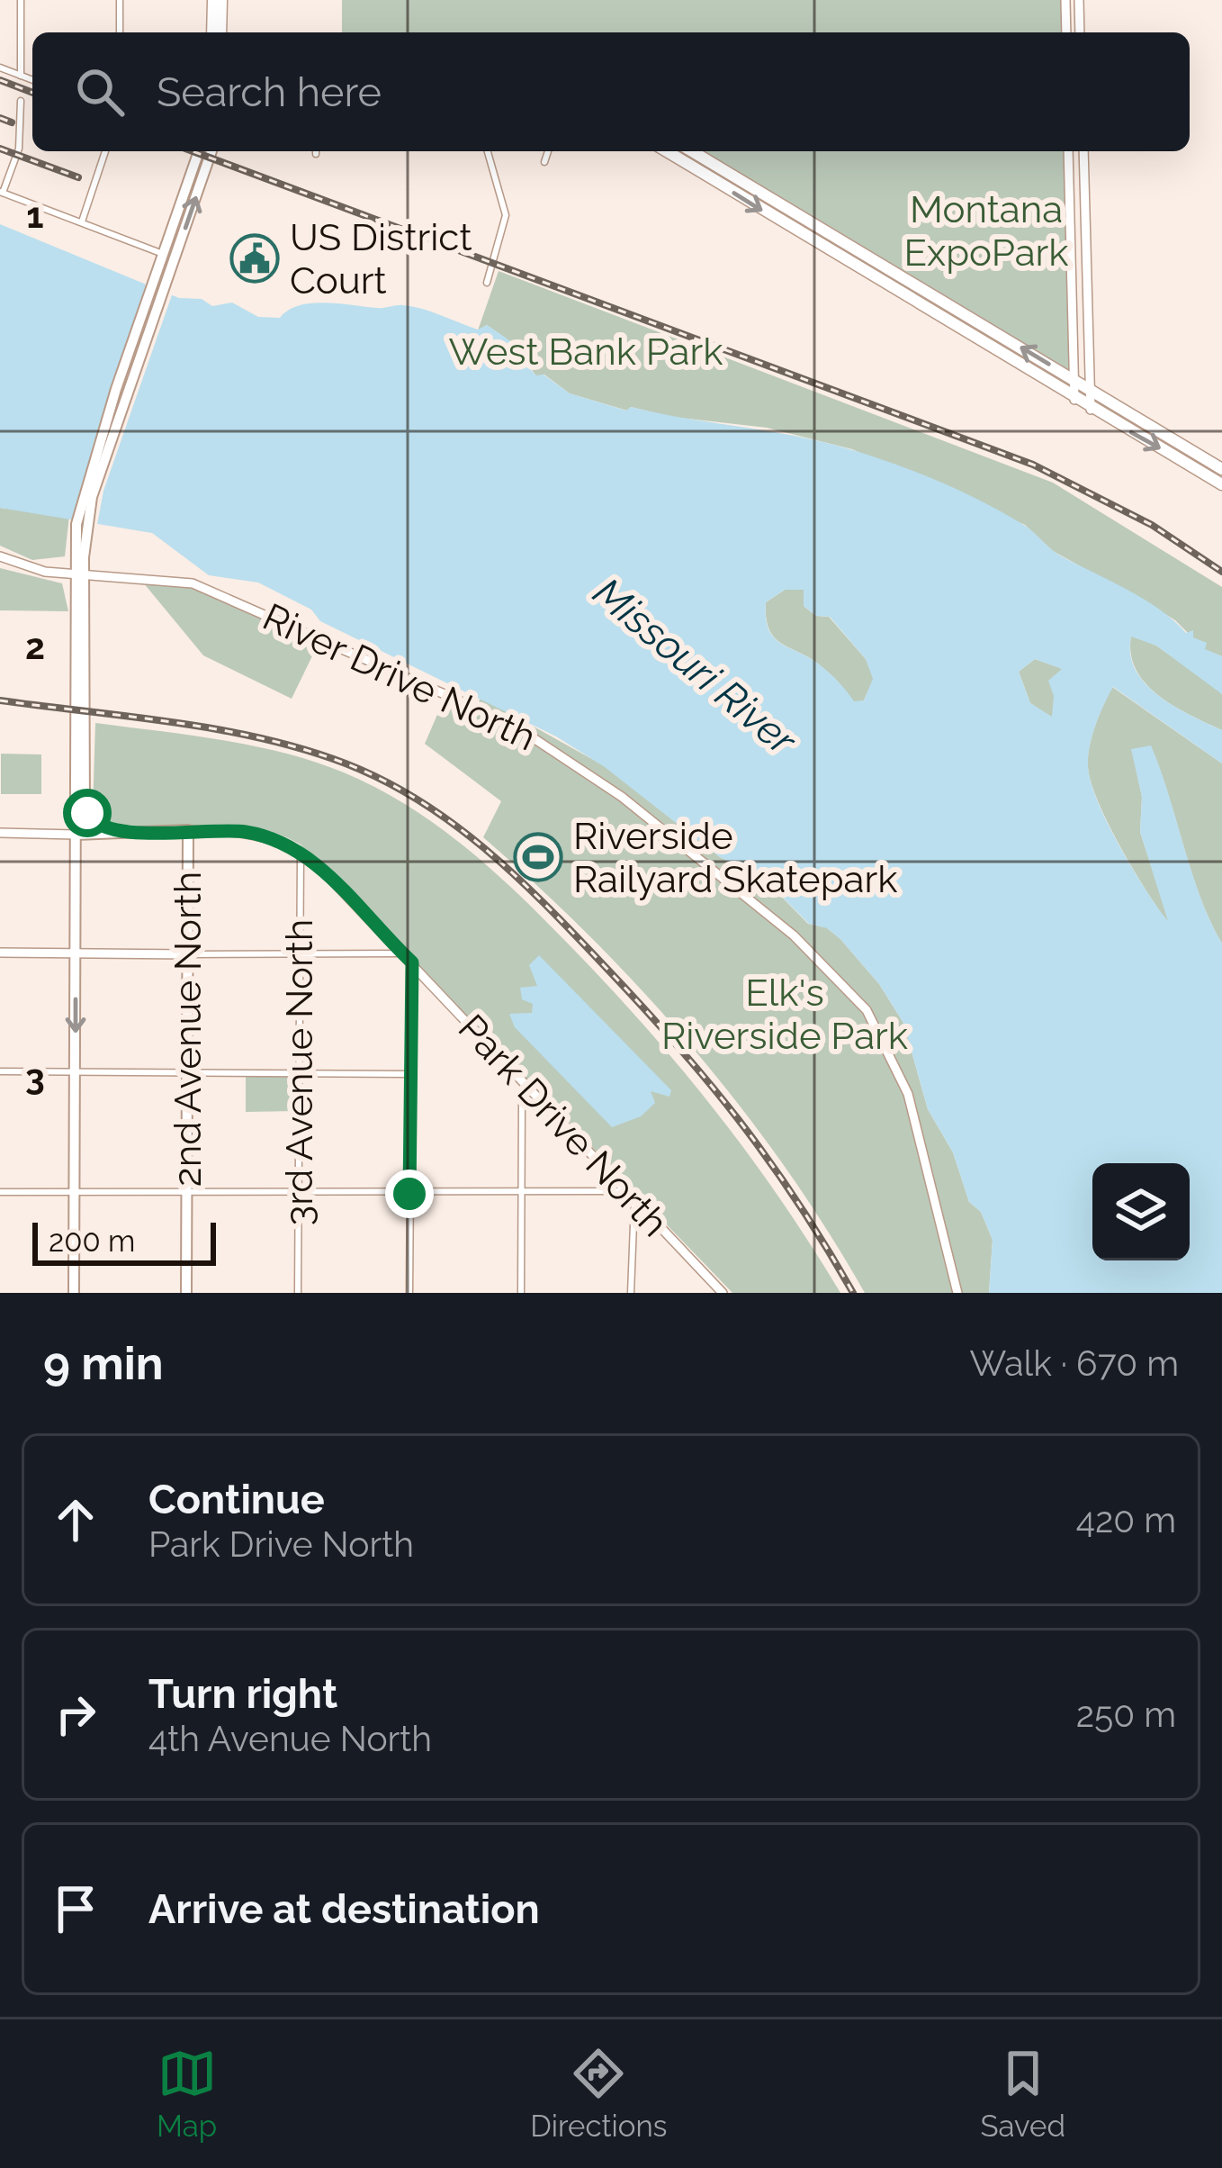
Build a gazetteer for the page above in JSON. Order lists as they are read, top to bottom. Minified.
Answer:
{"streets":{"main road":["River Drive North","2nd Avenue North","Park Drive North"],"street":["3rd Avenue North"]},"crossings":[["2nd Avenue North","Park Drive North"],["3rd Avenue North","Park Drive North"]],"water":["Missouri River"],"parks":["Montana ExpoPark","West Bank Park","Elk's Riverside Park"],"places":{"public building":["US District Court"],"sports":["Riverside Railyard Skatepark"]},"scale_bar":"200 m","page":{"search":"Search here","scale":"200 m","heading":["9 min","Walk · 670 m"],"list":[["Continue","Park Drive North","420 m"],["Turn right","4th Avenue North","250 m"],"Arrive at destination"],"nav":["Map","Directions","Saved"]},"grid":{"rows":["1","2","3"]}}
